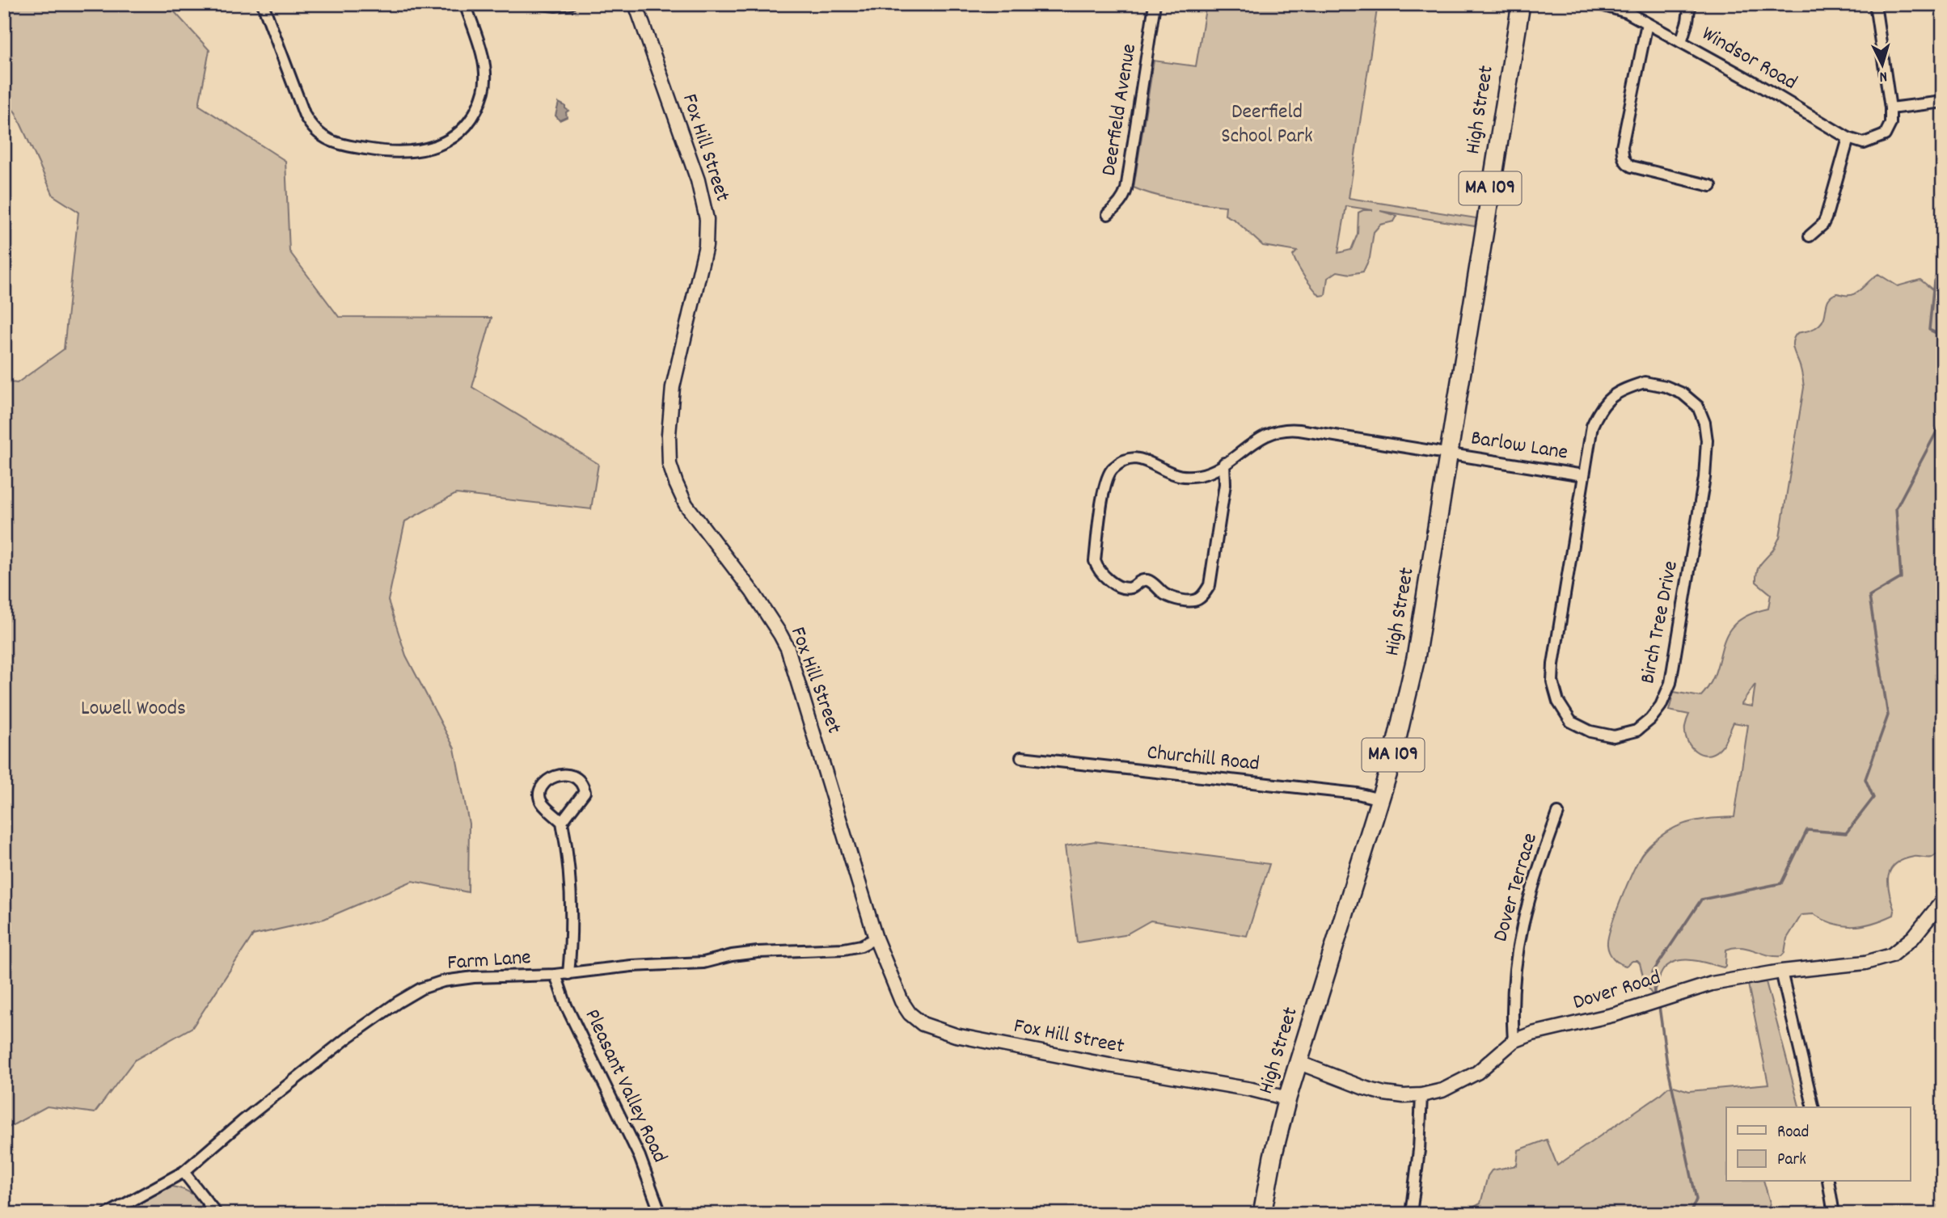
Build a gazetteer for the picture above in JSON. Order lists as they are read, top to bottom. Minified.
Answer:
{"streets":{"main road":["High Street","MA 109"],"street":["Windsor Road","Deerfield Avenue","Fox Hill Street","Barlow Lane","Birch Tree Drive","Churchill Road","Dover Terrace","Farm Lane","Dover Road","Pleasant Valley Road"]},"crossings":[["High Street","Fox Hill Street"],["High Street","Barlow Lane"],["High Street","Churchill Road"],["High Street","Dover Road"],["Fox Hill Street","Farm Lane"],["Barlow Lane","Birch Tree Drive"],["Dover Terrace","Dover Road"],["Farm Lane","Pleasant Valley Road"]],"parks":["Deerfield School Park","Lowell Woods"],"legend":["Road","Park"],"north":"bottom"}
